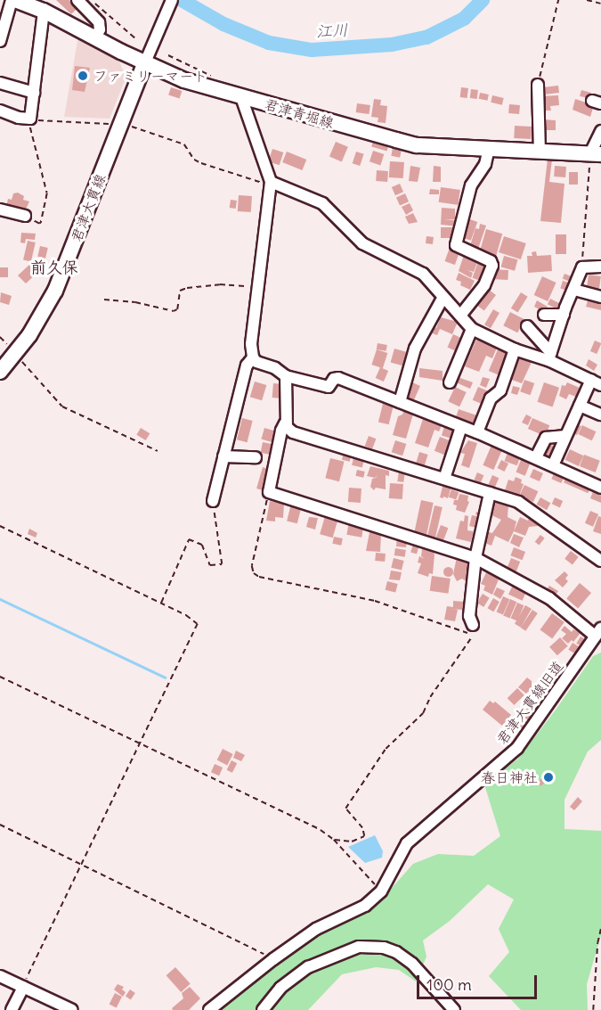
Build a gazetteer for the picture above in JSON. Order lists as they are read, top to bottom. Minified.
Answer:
{"streets":{"main road":["君津青堀線","君津大貫線"],"street":["君津大貫線旧道"]},"crossings":[["君津青堀線","君津大貫線"]],"districts":["前久保"],"water":["江川"],"places":["ファミリーマート","春日神社"],"scale_bar":"100 m"}
